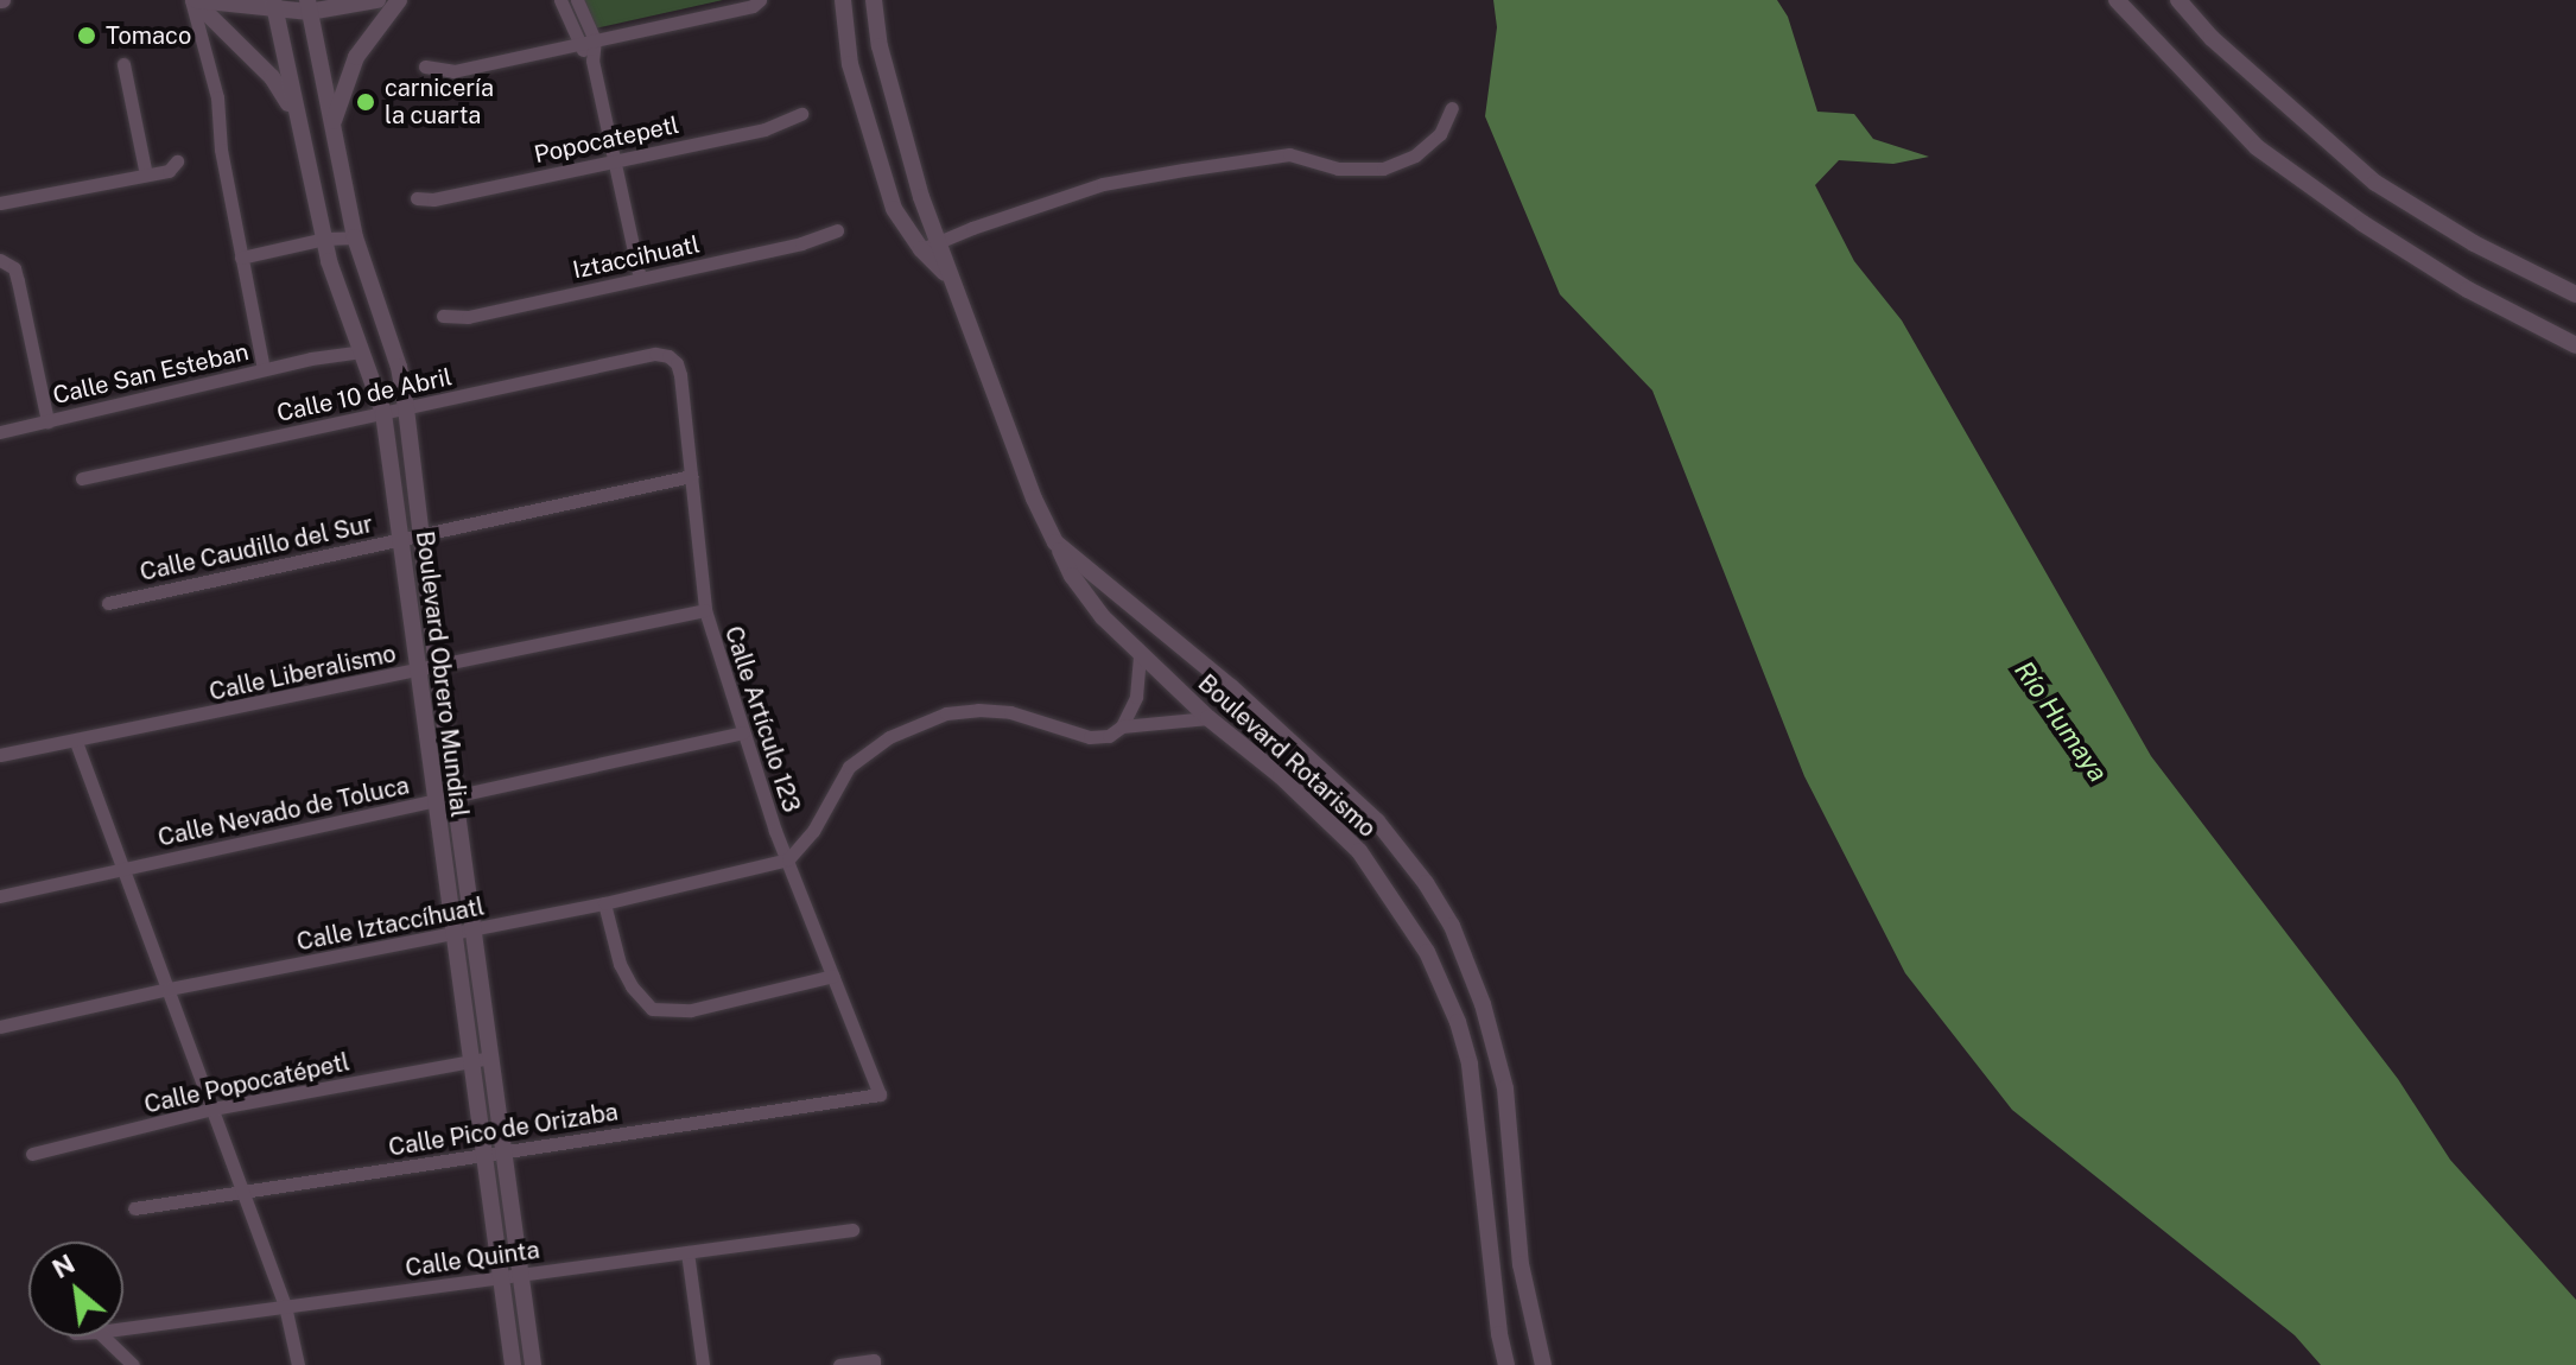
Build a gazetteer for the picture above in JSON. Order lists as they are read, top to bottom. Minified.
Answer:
{"streets":{"street":["Popocatepetl","Iztaccihuatl","Calle San Esteban","Calle 10 de Abril","Calle Caudillo del Sur","Calle Liberalismo","Boulevard Obrero Mundial","Calle Artículo 123","Boulevard Rotarismo","Calle Nevado de Toluca","Calle Iztaccíhuatl","Calle Popocatépetl","Calle Pico de Orizaba","Calle Quinta"]},"crossings":[["Calle San Esteban","Boulevard Obrero Mundial"],["Calle 10 de Abril","Boulevard Obrero Mundial"],["Calle 10 de Abril","Calle Artículo 123"],["Calle Caudillo del Sur","Boulevard Obrero Mundial"],["Calle Caudillo del Sur","Calle Artículo 123"],["Calle Liberalismo","Boulevard Obrero Mundial"],["Calle Liberalismo","Calle Artículo 123"],["Boulevard Obrero Mundial","Calle Nevado de Toluca"],["Boulevard Obrero Mundial","Calle Iztaccíhuatl"],["Boulevard Obrero Mundial","Calle Popocatépetl"],["Boulevard Obrero Mundial","Calle Pico de Orizaba"],["Boulevard Obrero Mundial","Calle Quinta"],["Calle Artículo 123","Calle Nevado de Toluca"],["Calle Artículo 123","Calle Iztaccíhuatl"],["Calle Artículo 123","Calle Pico de Orizaba"]],"water":["Río Humaya"],"places":["Tomaco","carnicería la cuarta"],"north":"top left"}
